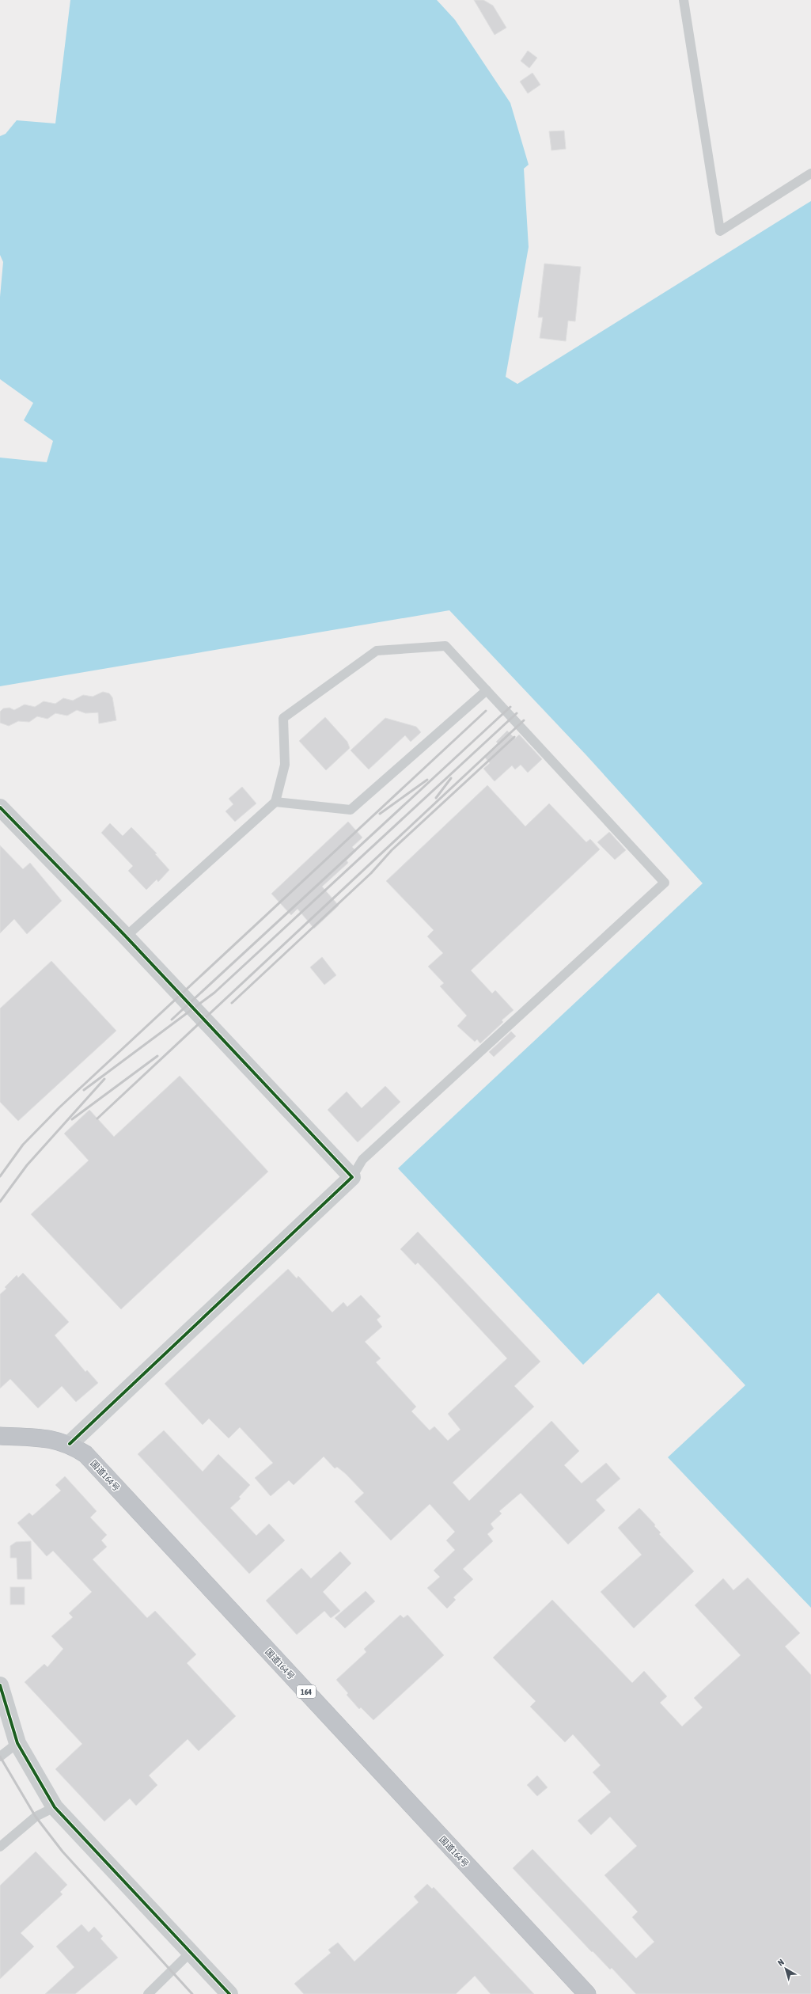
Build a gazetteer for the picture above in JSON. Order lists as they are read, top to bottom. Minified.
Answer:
{"streets":{"highway":["国道164号","164"]},"north":"top left"}
